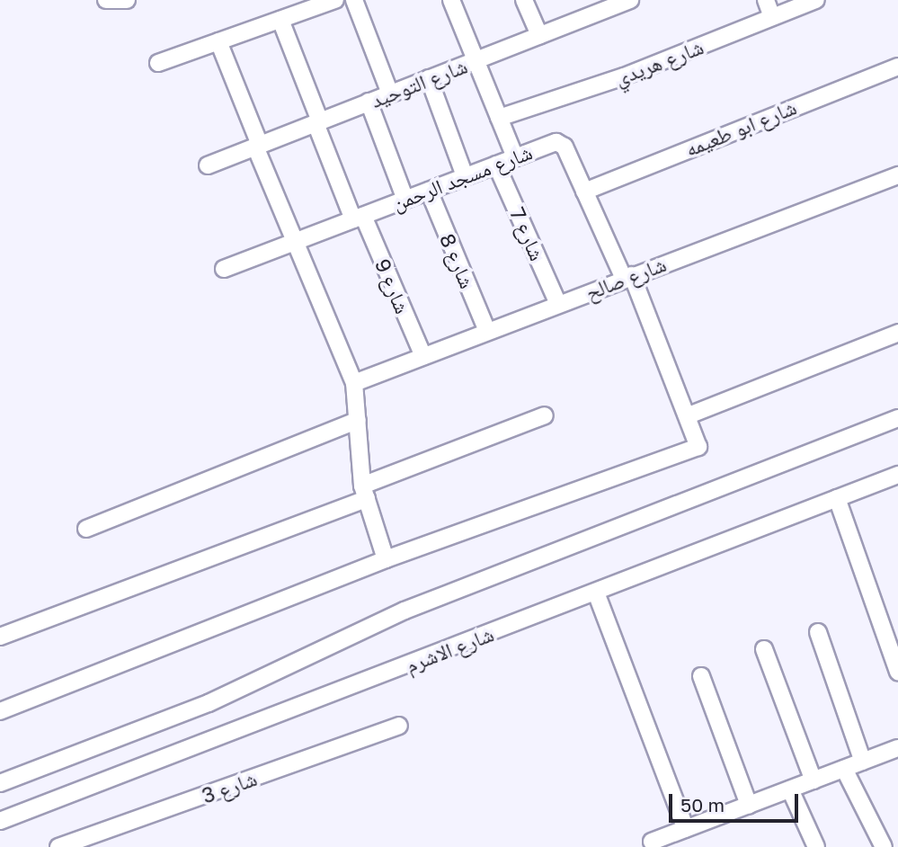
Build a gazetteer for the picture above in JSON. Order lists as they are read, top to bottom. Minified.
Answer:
{"streets":{"street":["شارع هريدي","شارع التوحيد","شارع ابو طعيمه","شارع مسجد الرحمن","شارع 7","شارع 8","شارع صالح","شارع 9","شارع الاشرم","شارع 3"]},"crossings":[["شارع التوحيد","شارع 9"],["شارع ابو طعيمه","شارع مسجد الرحمن"],["شارع مسجد الرحمن","شارع 7"],["شارع مسجد الرحمن","شارع 8"],["شارع مسجد الرحمن","شارع صالح"],["شارع مسجد الرحمن","شارع 9"],["شارع 7","شارع صالح"],["شارع 8","شارع صالح"],["شارع صالح","شارع 9"]],"scale_bar":"50 m"}
